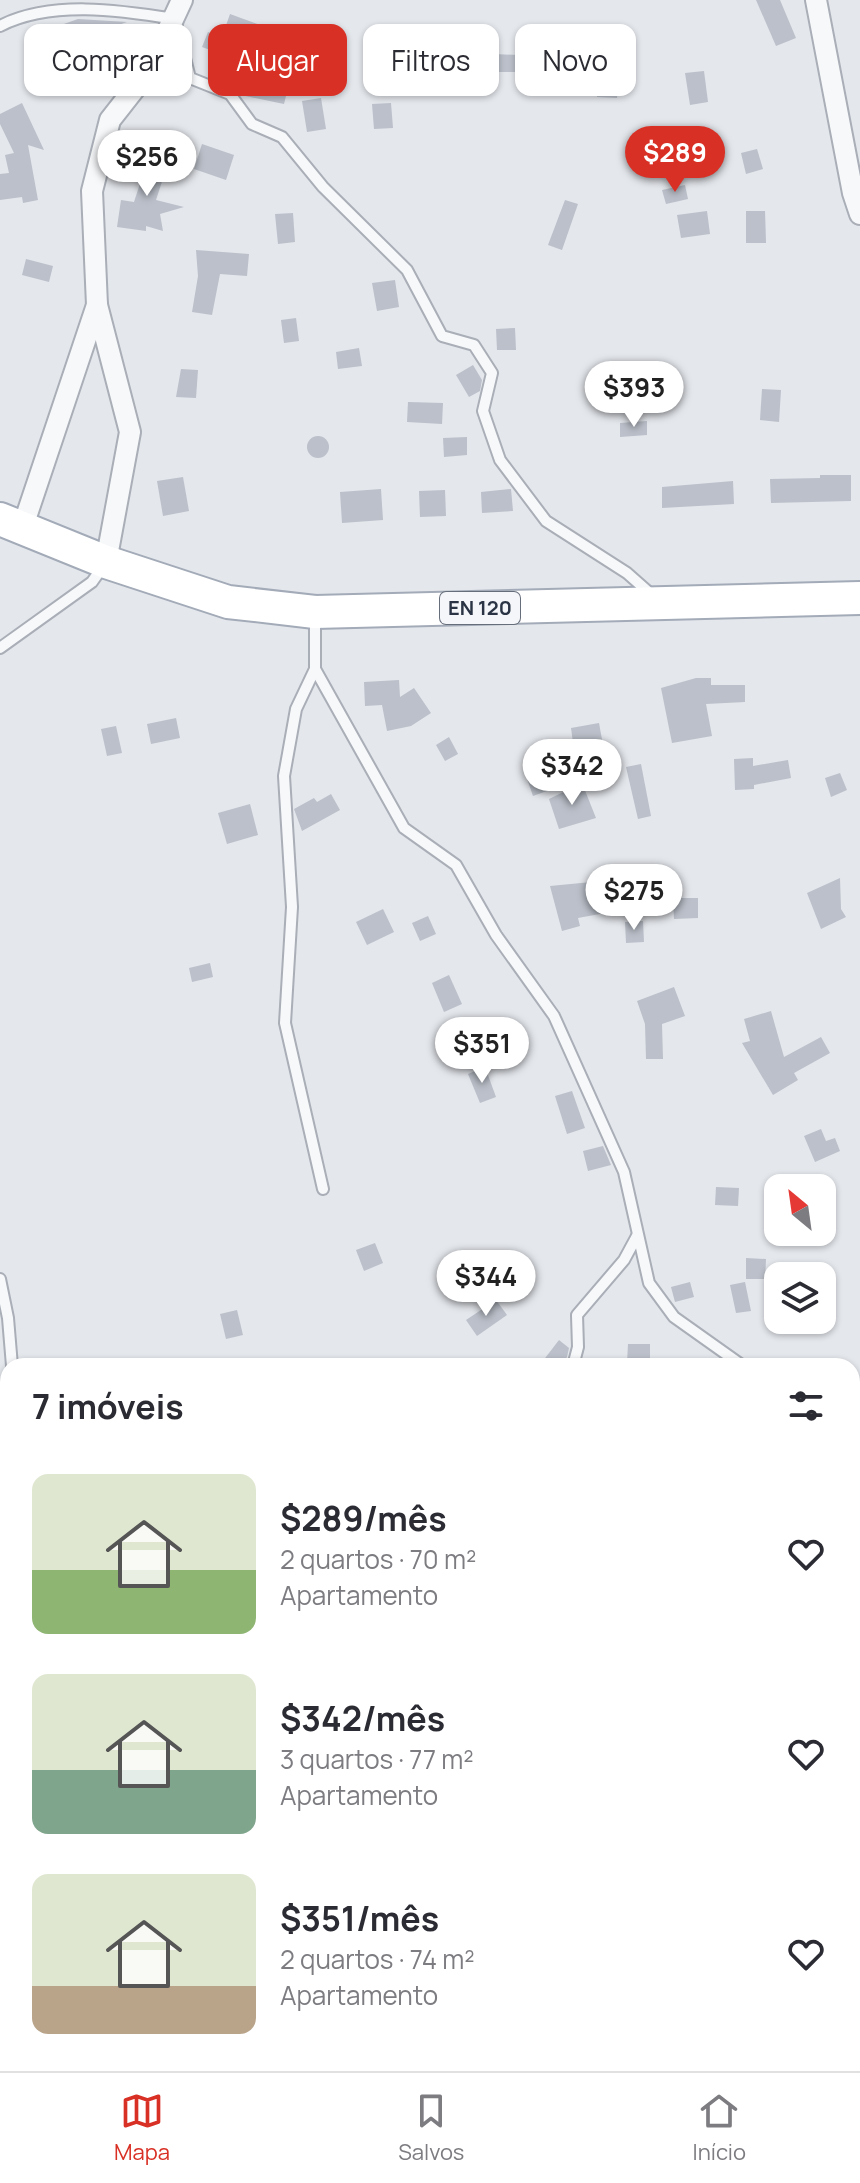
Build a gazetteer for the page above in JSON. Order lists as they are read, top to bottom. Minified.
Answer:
{"streets":{"main road":["EN 120"]},"north":"top left","page":{"chip":["Comprar","Alugar","Filtros","Novo"],"price":["$289","$256","$393","$342","$275","$351","$344"],"heading":"7 imóveis","list":[{"name":"$289/mês","note":"2 quartos · 70 m² · Apartamento"},{"name":"$342/mês","note":"3 quartos · 77 m² · Apartamento"},{"name":"$351/mês","note":"2 quartos · 74 m² · Apartamento"}],"tabs":["Mapa","Salvos","Início"]}}
